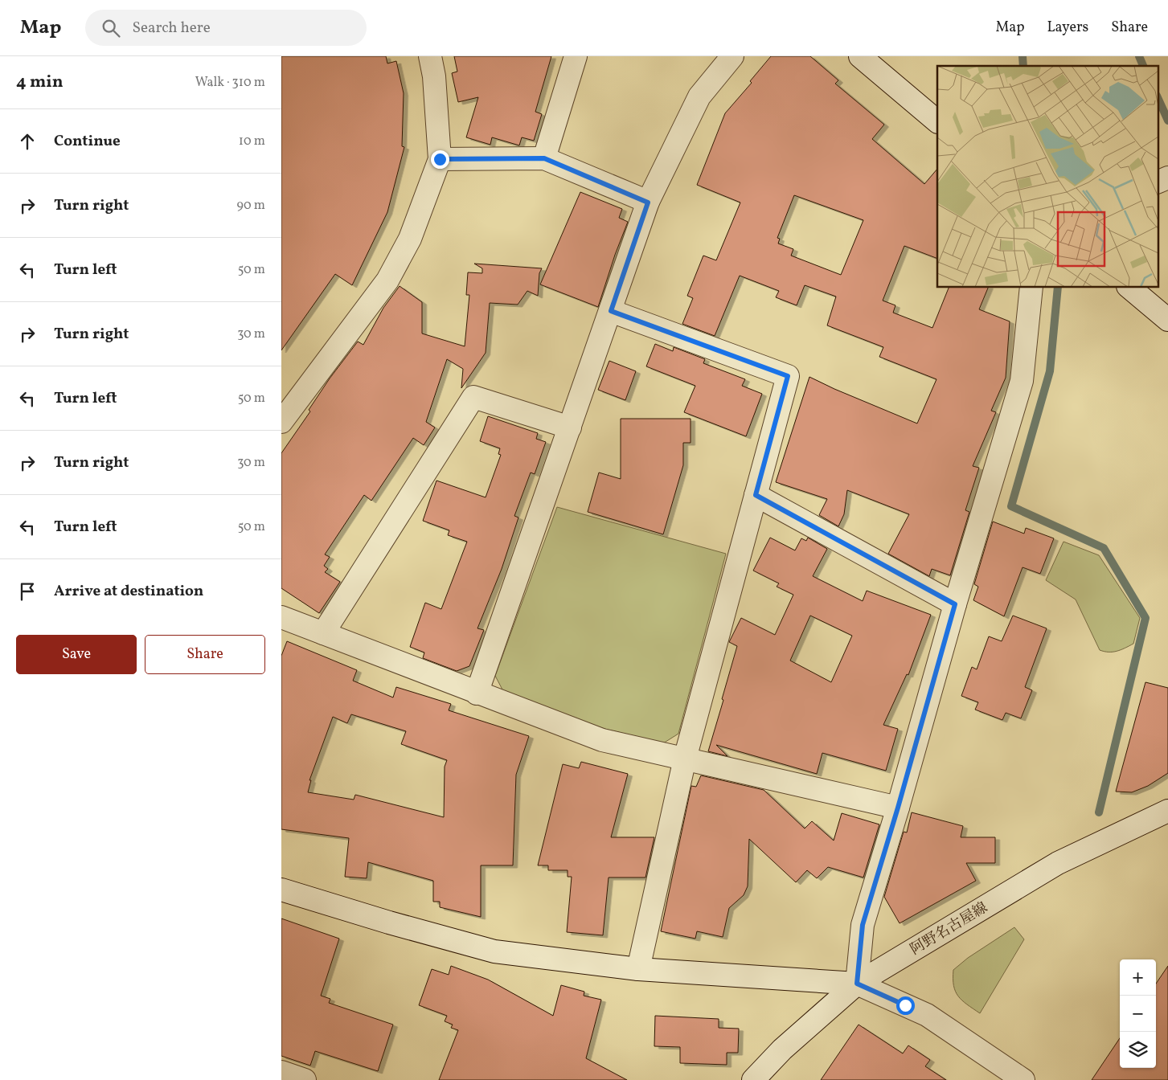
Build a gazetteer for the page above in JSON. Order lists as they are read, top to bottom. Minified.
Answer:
{"streets":{"street":["阿野名古屋線"]},"page":{"header":"Map","search":"Search here","nav":["Map","Layers","Share"],"heading":["4 min","Walk · 310 m"],"list":[["Continue","10 m"],["Turn right","90 m"],["Turn left","50 m"],["Turn right","30 m"],["Turn left","50 m"],["Turn right","30 m"],["Turn left","50 m"],"Arrive at destination"],"buttons":["Save","Share"],"map_buttons":["+","−"]}}
